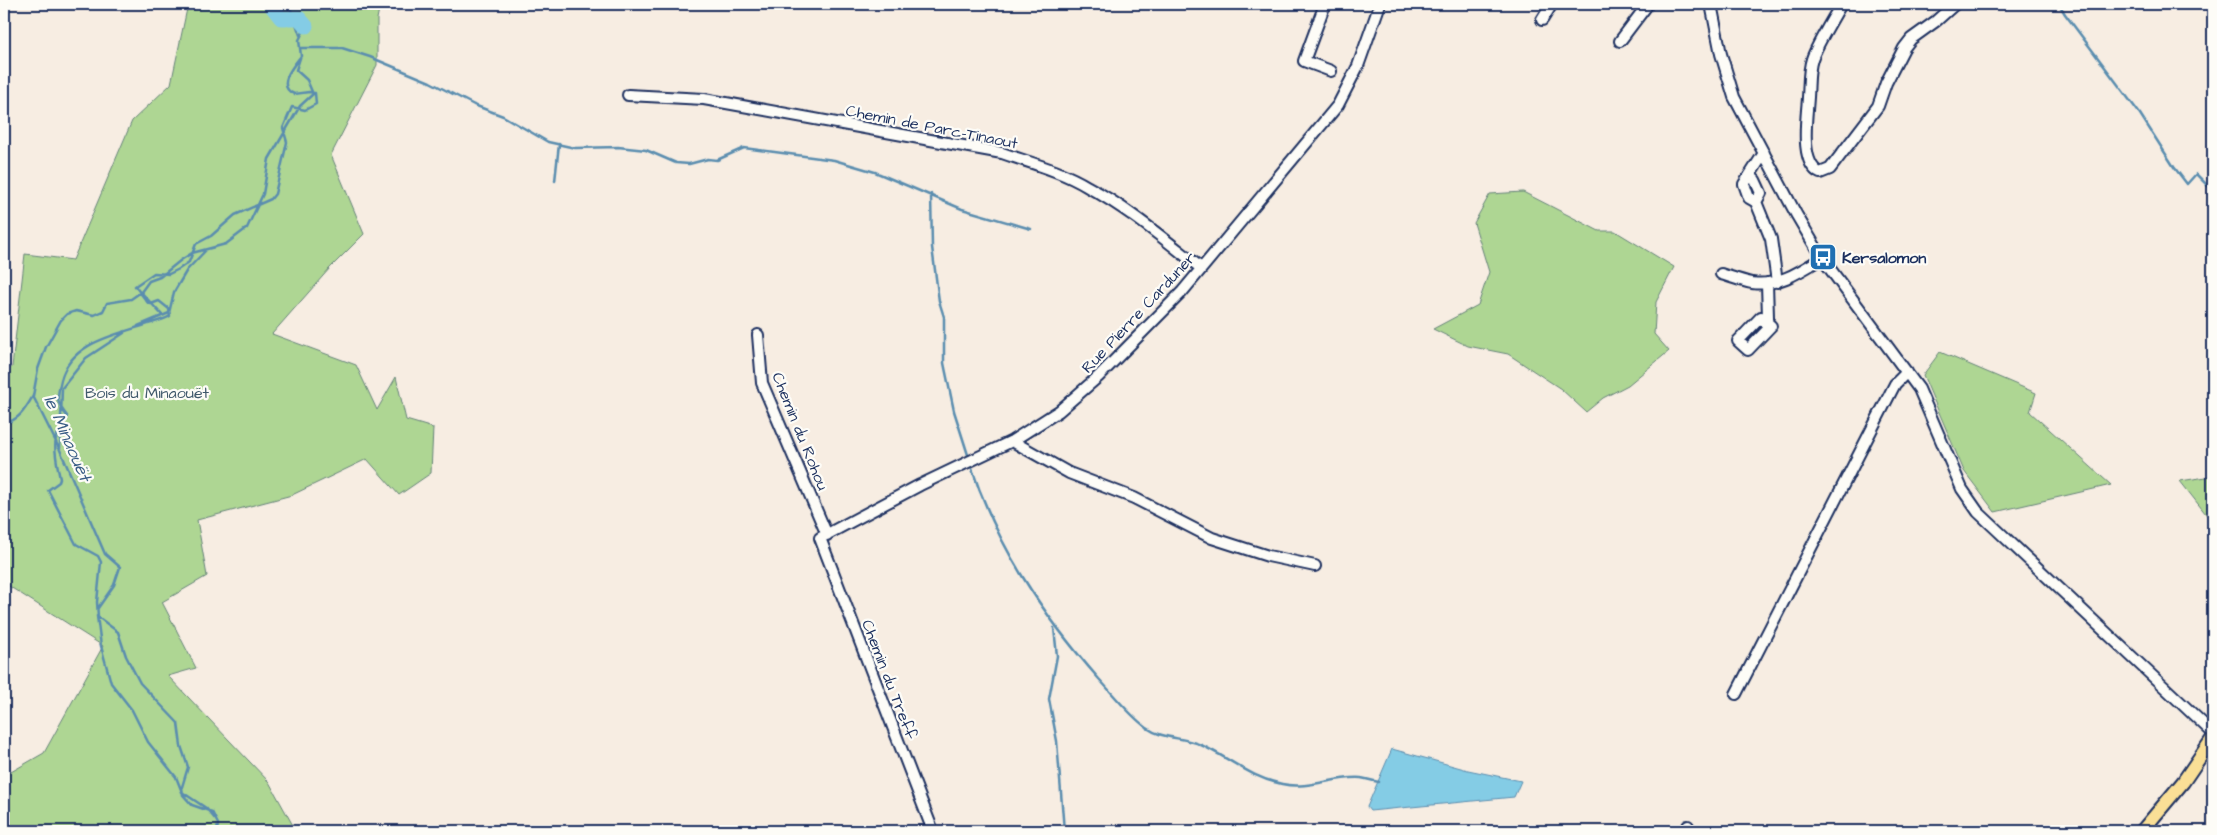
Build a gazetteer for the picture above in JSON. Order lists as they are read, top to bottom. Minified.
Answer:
{"streets":{"street":["Chemin de Parc-Tinaout","Rue Pierre Carduner","Chemin du Rohou","Chemin du Treff"]},"crossings":[["Chemin de Parc-Tinaout","Rue Pierre Carduner"],["Rue Pierre Carduner","Chemin du Rohou"],["Rue Pierre Carduner","Chemin du Treff"],["Chemin du Rohou","Chemin du Treff"]],"water":["le Minaouët"],"parks":["Bois du Minaouët"],"places":{"bus stop":["Kersalomon"]}}
